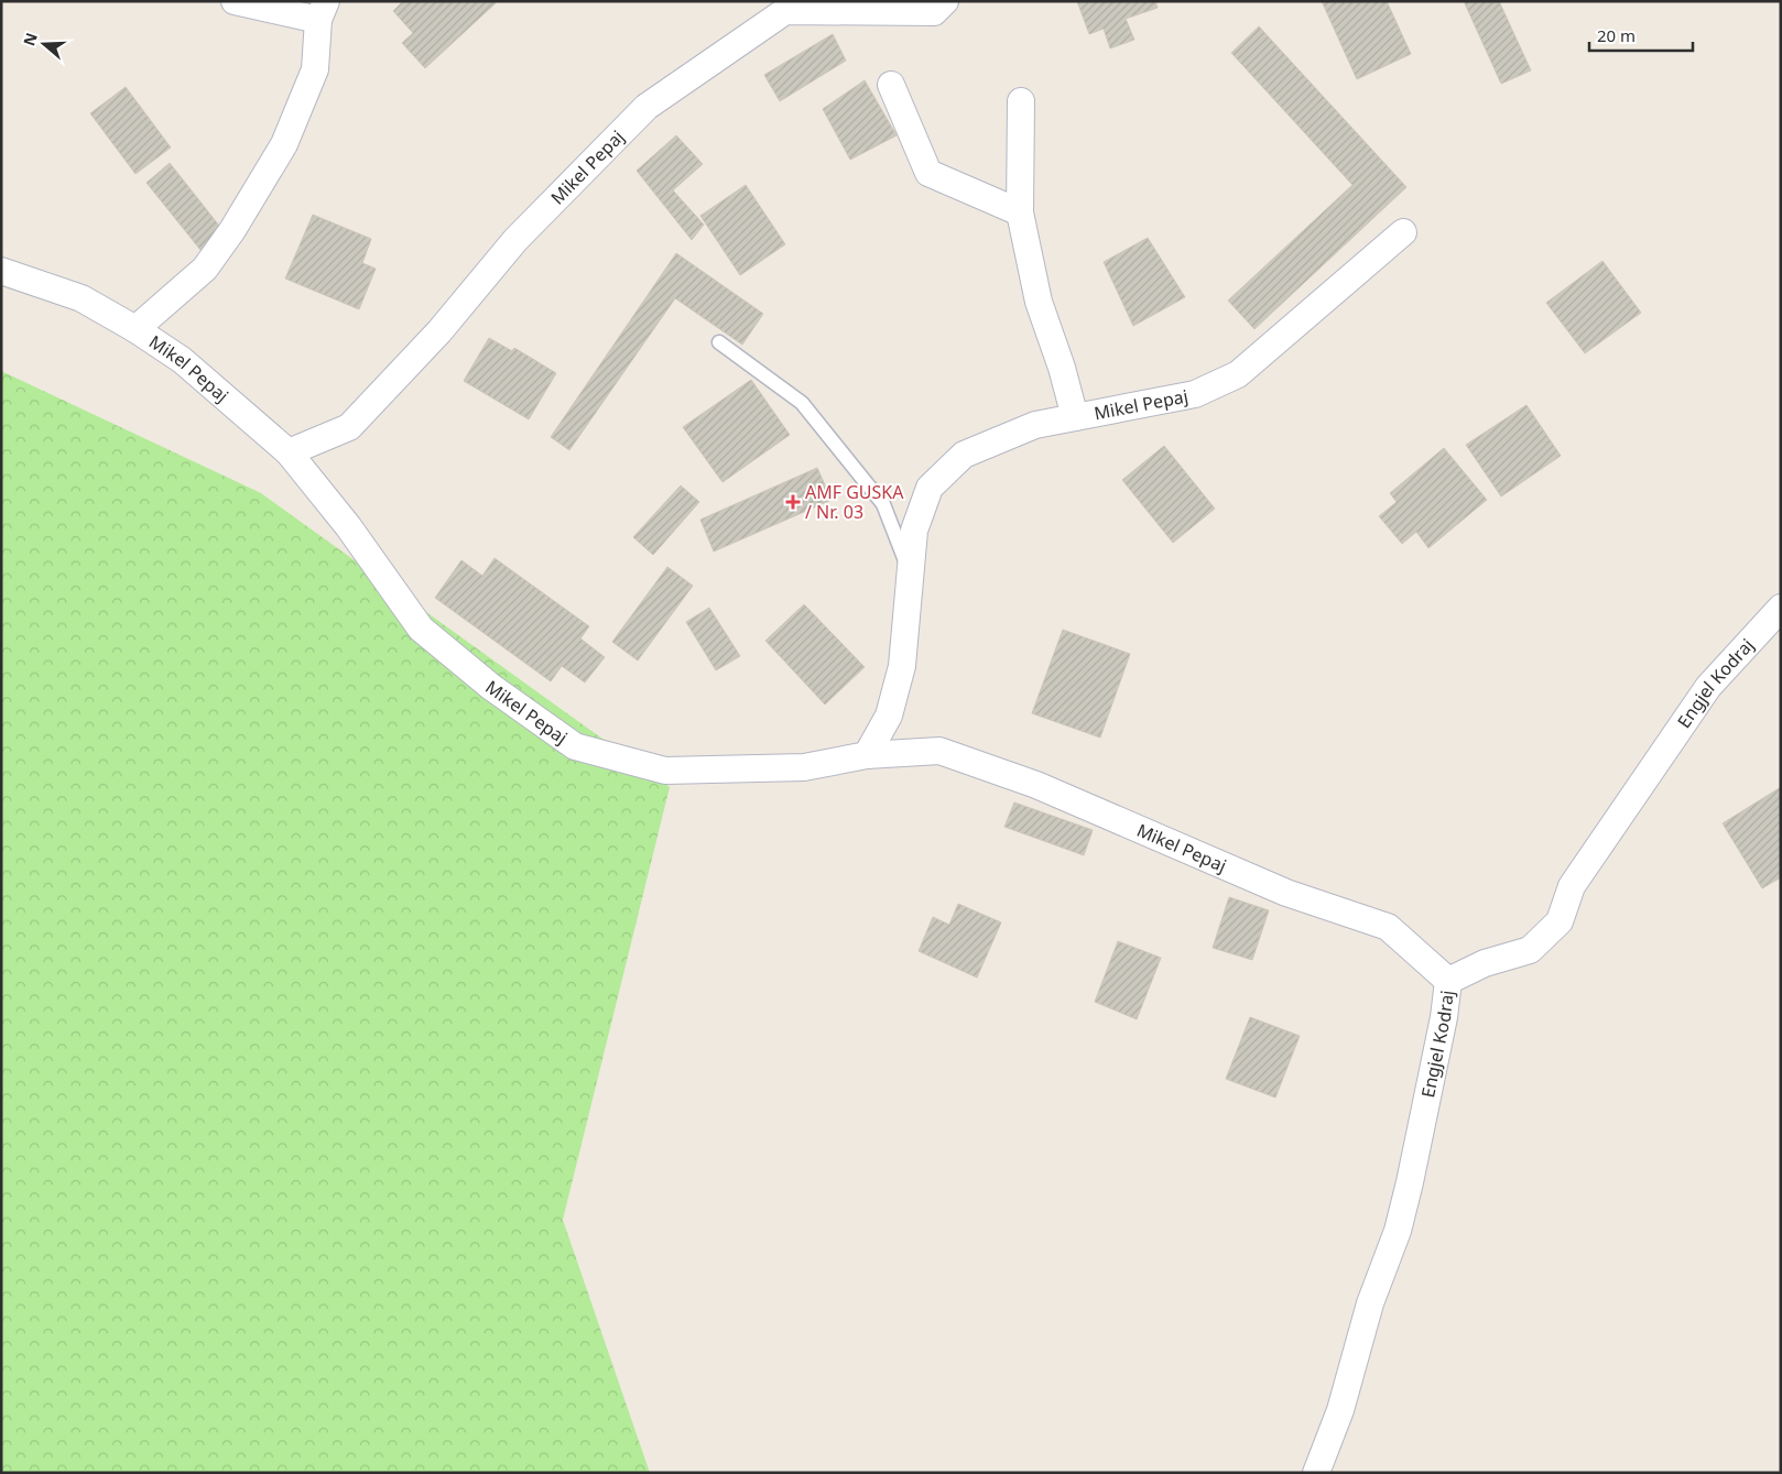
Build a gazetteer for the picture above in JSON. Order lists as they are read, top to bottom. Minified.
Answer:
{"streets":{"street":["Mikel Pepaj","Engjel Kodraj"]},"crossings":[["Mikel Pepaj","Engjel Kodraj"]],"places":{"health":["AMF GUSKA / Nr. 03"]},"scale_bar":"20 m","north":"left"}
